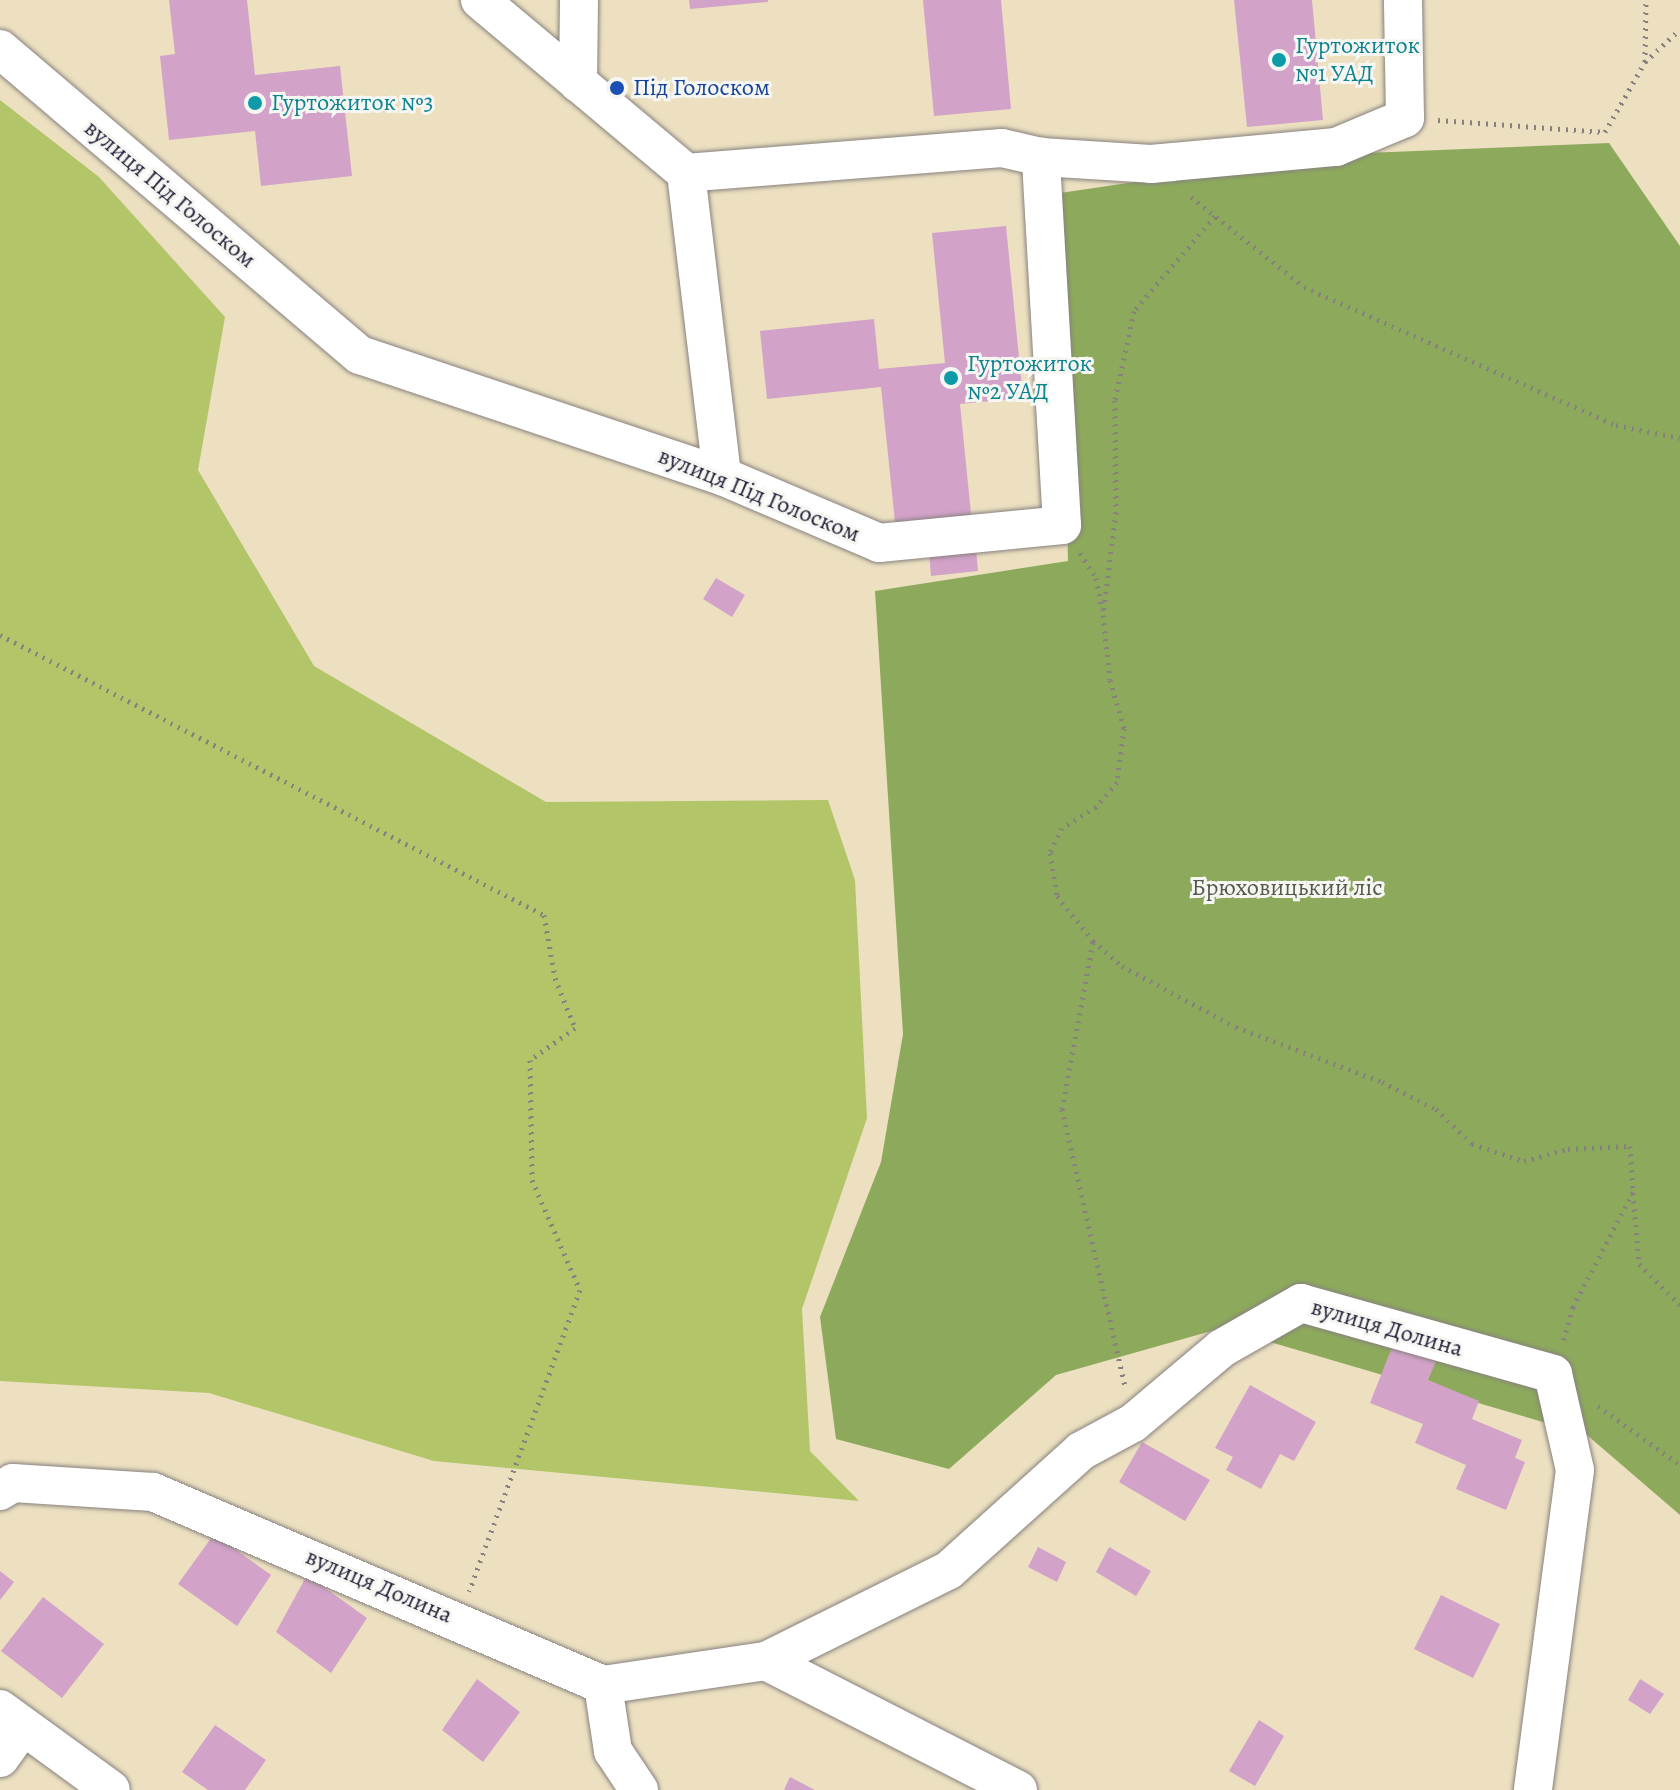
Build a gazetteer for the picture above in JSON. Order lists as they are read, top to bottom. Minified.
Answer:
{"streets":{"street":["вулиця Під Голоском","вулиця Долина"]},"parks":["Брюховицький ліс"],"places":["Гуртожиток №1 УАД","Під Голоском","Гуртожиток №3","Гуртожиток №2 УАД"]}
